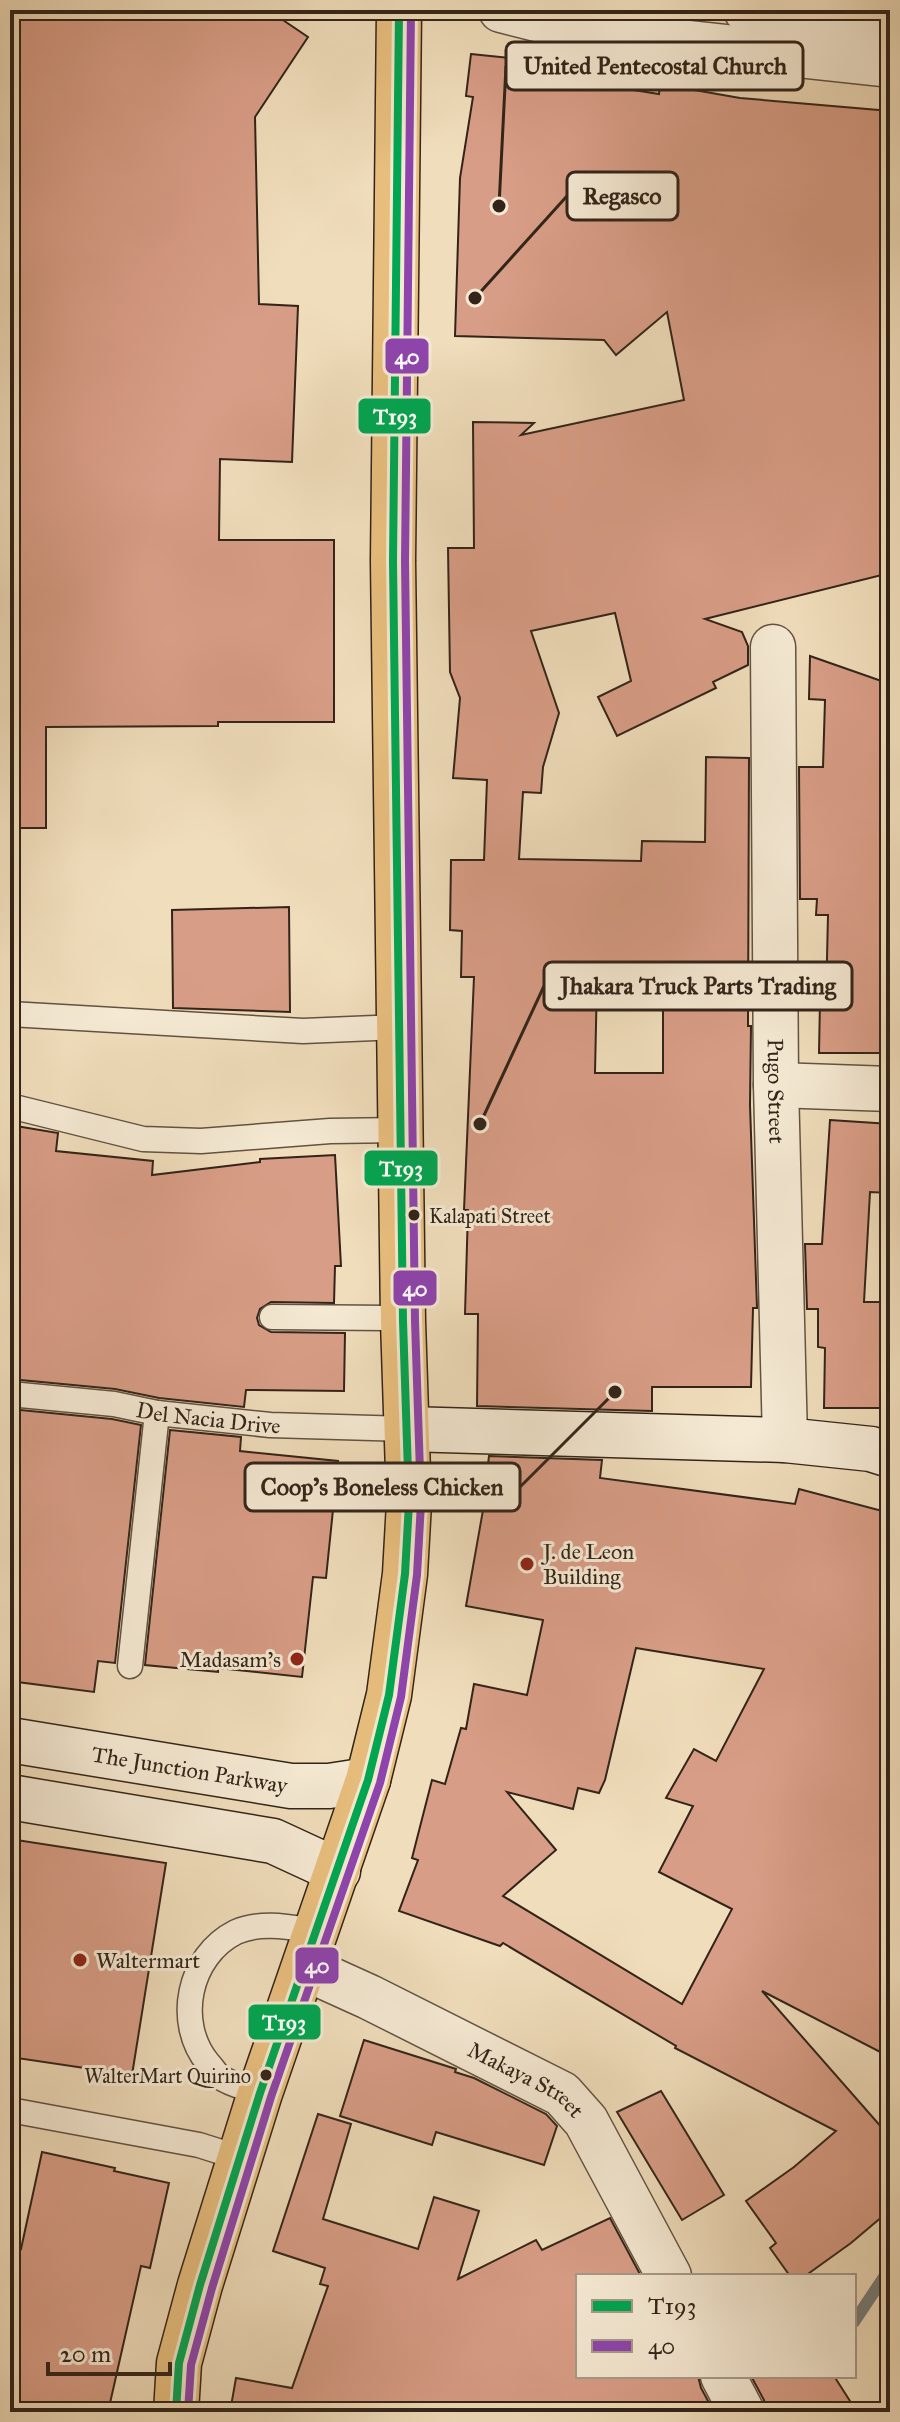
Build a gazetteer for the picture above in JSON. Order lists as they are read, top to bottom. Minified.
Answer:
{"streets":{"street":["Pugo Street","The Junction Parkway","Makaya Street"],"lane":["Del Nacia Drive"]},"places":["United Pentecostal Church","Regasco","Jhakara Truck Parts Trading","Kalapati Street","Coop's Boneless Chicken","J. de Leon Building","Madasam's","Waltermart","WalterMart Quirino"],"lines":["transit line T193","transit line 40"],"legend":["T193","40"],"scale_bar":"20 m"}
